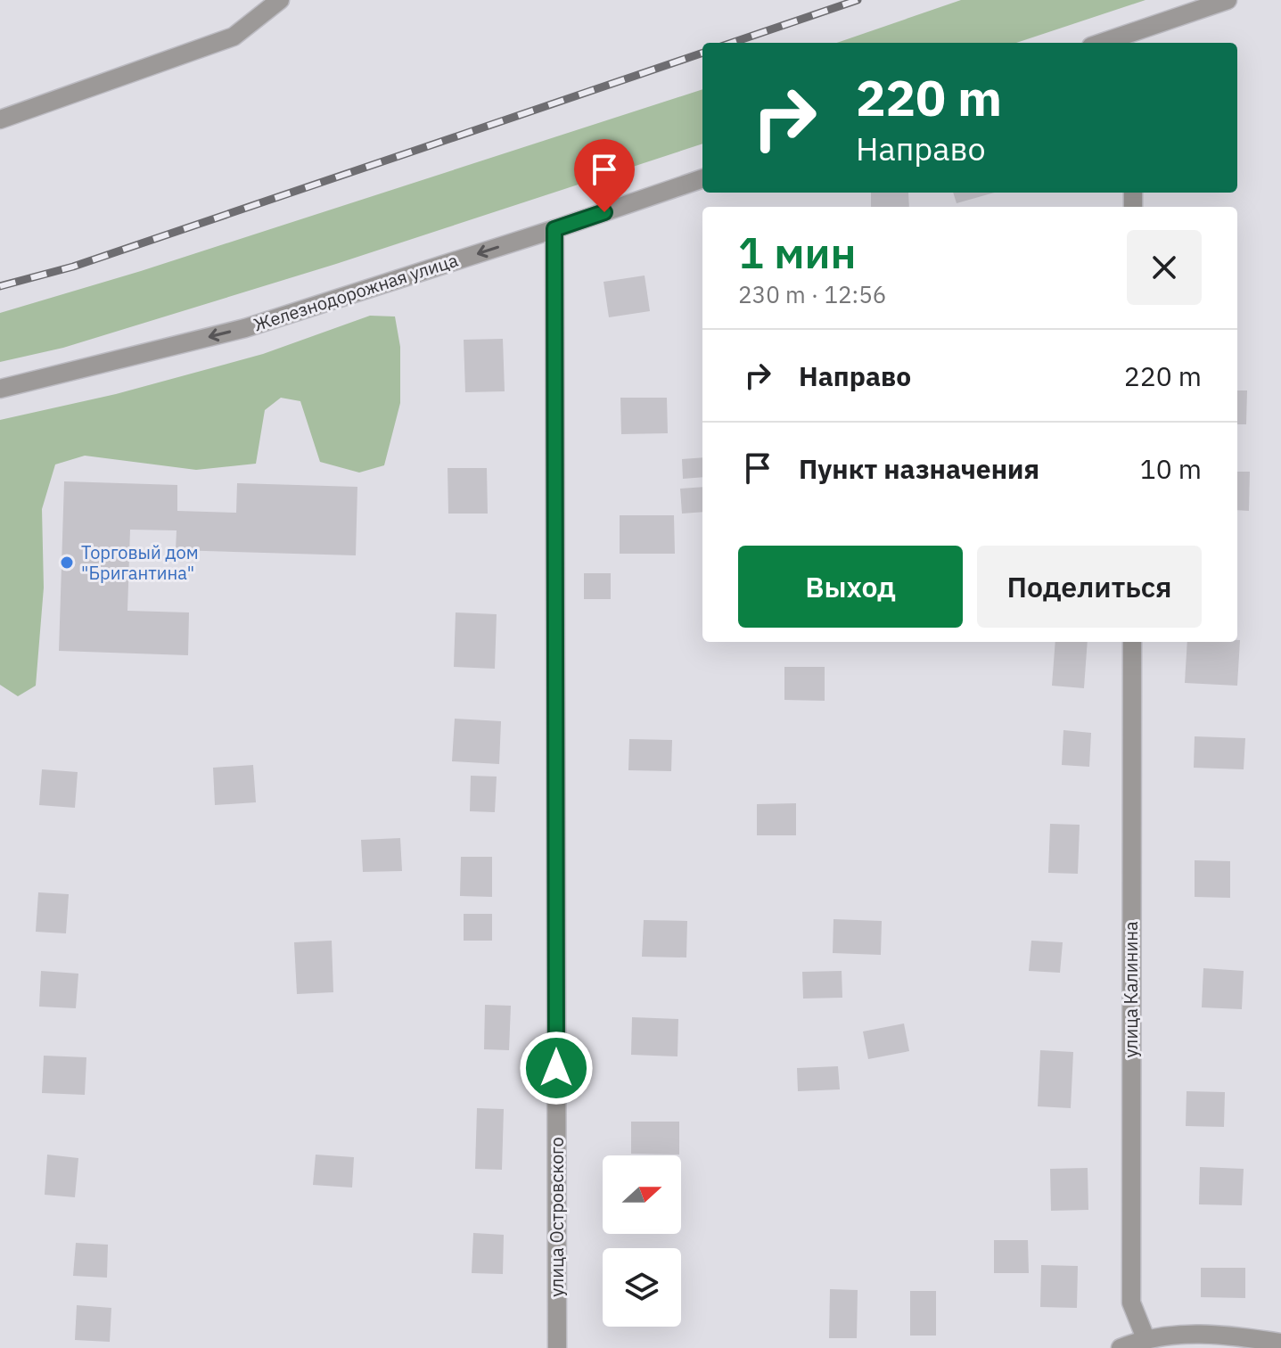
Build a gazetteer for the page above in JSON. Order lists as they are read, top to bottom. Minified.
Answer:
{"streets":{"street":["Железнодорожная улица","улица Калинина","улица Островского"]},"crossings":[["Железнодорожная улица","улица Островского"]],"one_way":["Железнодорожная улица"],"places":["Торговый дом \"Бригантина\""],"north":"right","page":{"turn":["220 m","Направо"],"heading":["1 мин","230 m · 12:56"],"list":[{"name":"Направо","value":"220 m"},{"name":"Пункт назначения","value":"10 m"}],"buttons":["Выход","Поделиться"]}}
